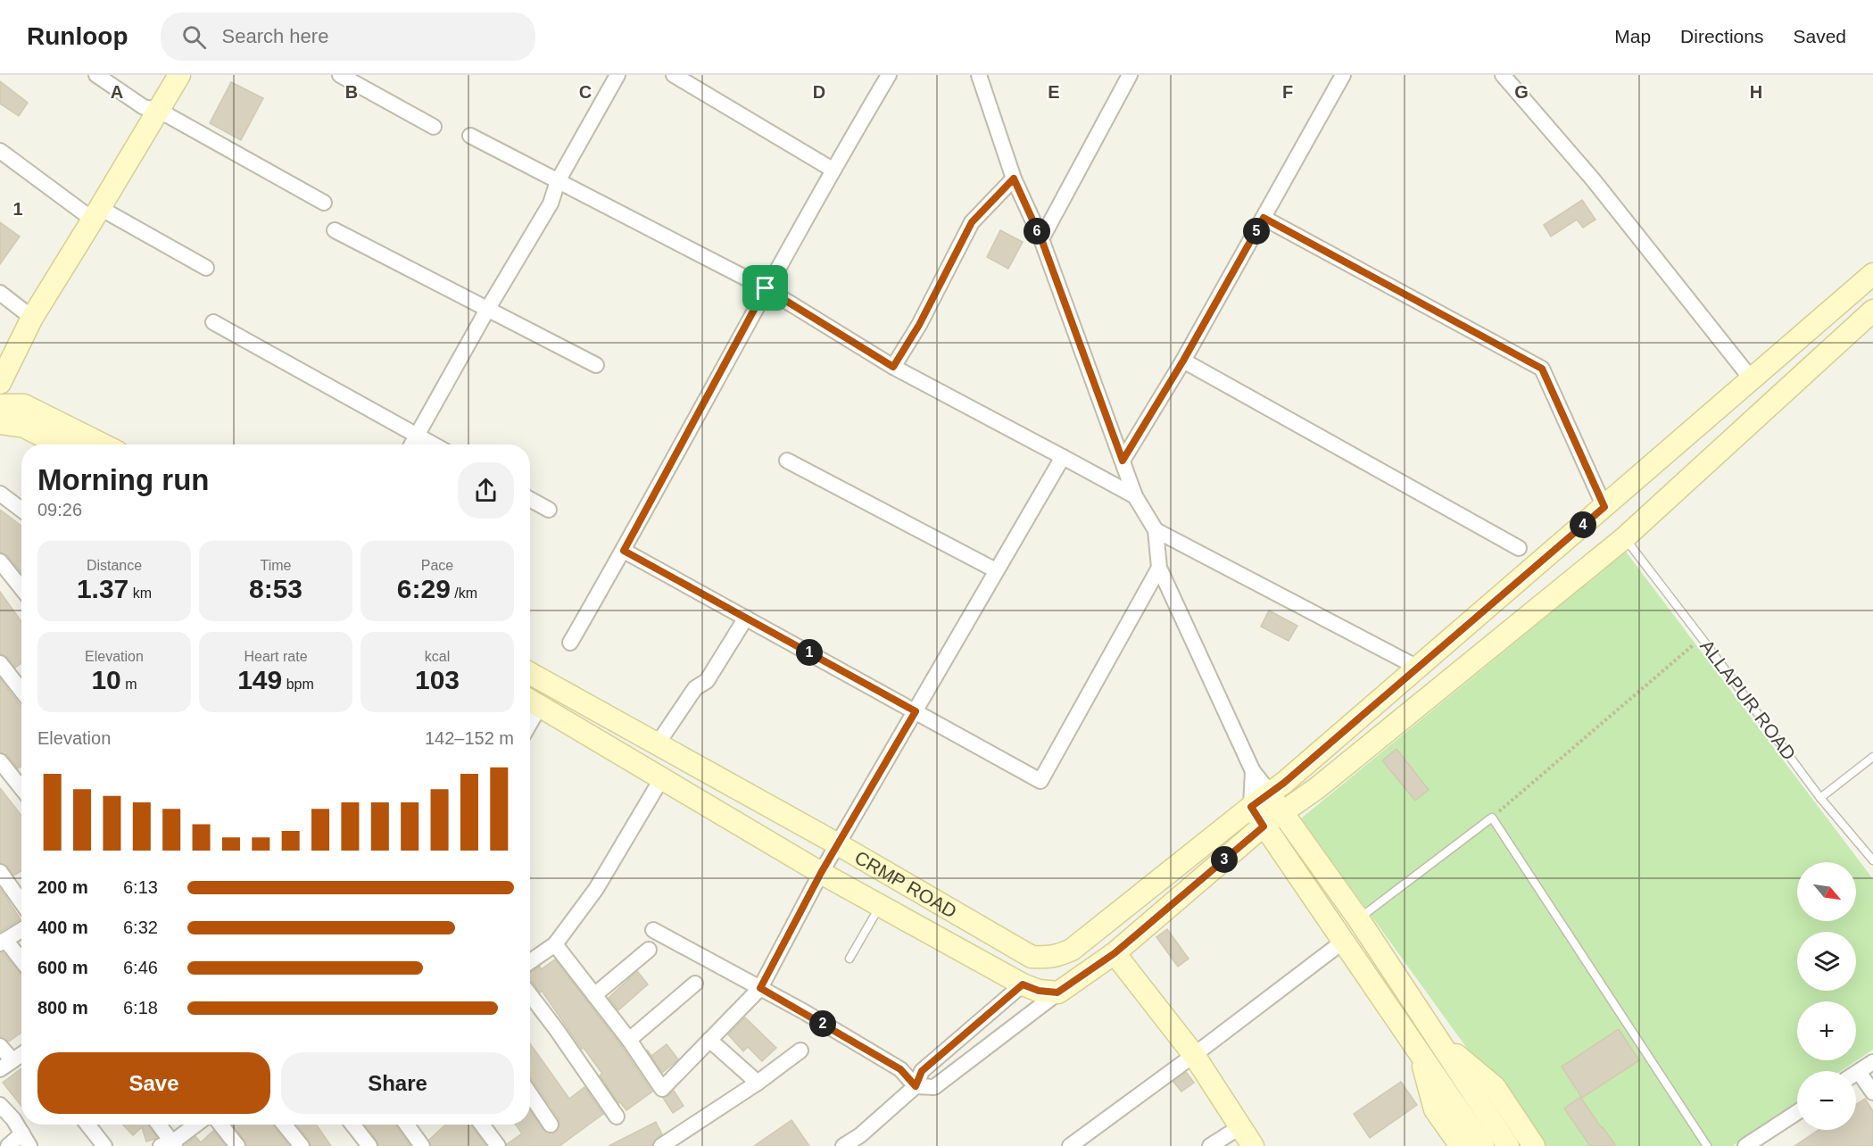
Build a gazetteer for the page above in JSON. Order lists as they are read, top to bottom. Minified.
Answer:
{"streets":{"main road":["CRMP ROAD"],"lane":["ALLAPUR ROAD"]},"north":"bottom right","page":{"header":"Runloop","search":"Search here","nav":["Map","Directions","Saved"],"pins":["5","6","4","1","3","2"],"heading":["Morning run","09:26"],"stats":[["Distance","1.37 km"],["Time","8:53"],["Pace","6:29 /km"],["Elevation","10 m"],["Heart rate","149 bpm"],["kcal","103"]],"chart":["Elevation","142–152 m"],"map_buttons":["+","−"],"list":[{"name":"200 m","note":"6:13"},{"name":"400 m","note":"6:32"},{"name":"600 m","note":"6:46"},{"name":"800 m","note":"6:18"}],"buttons":["Save","Share"]},"grid":{"columns":["A","B","C","D","E","F","G","H"],"rows":["1"]}}
